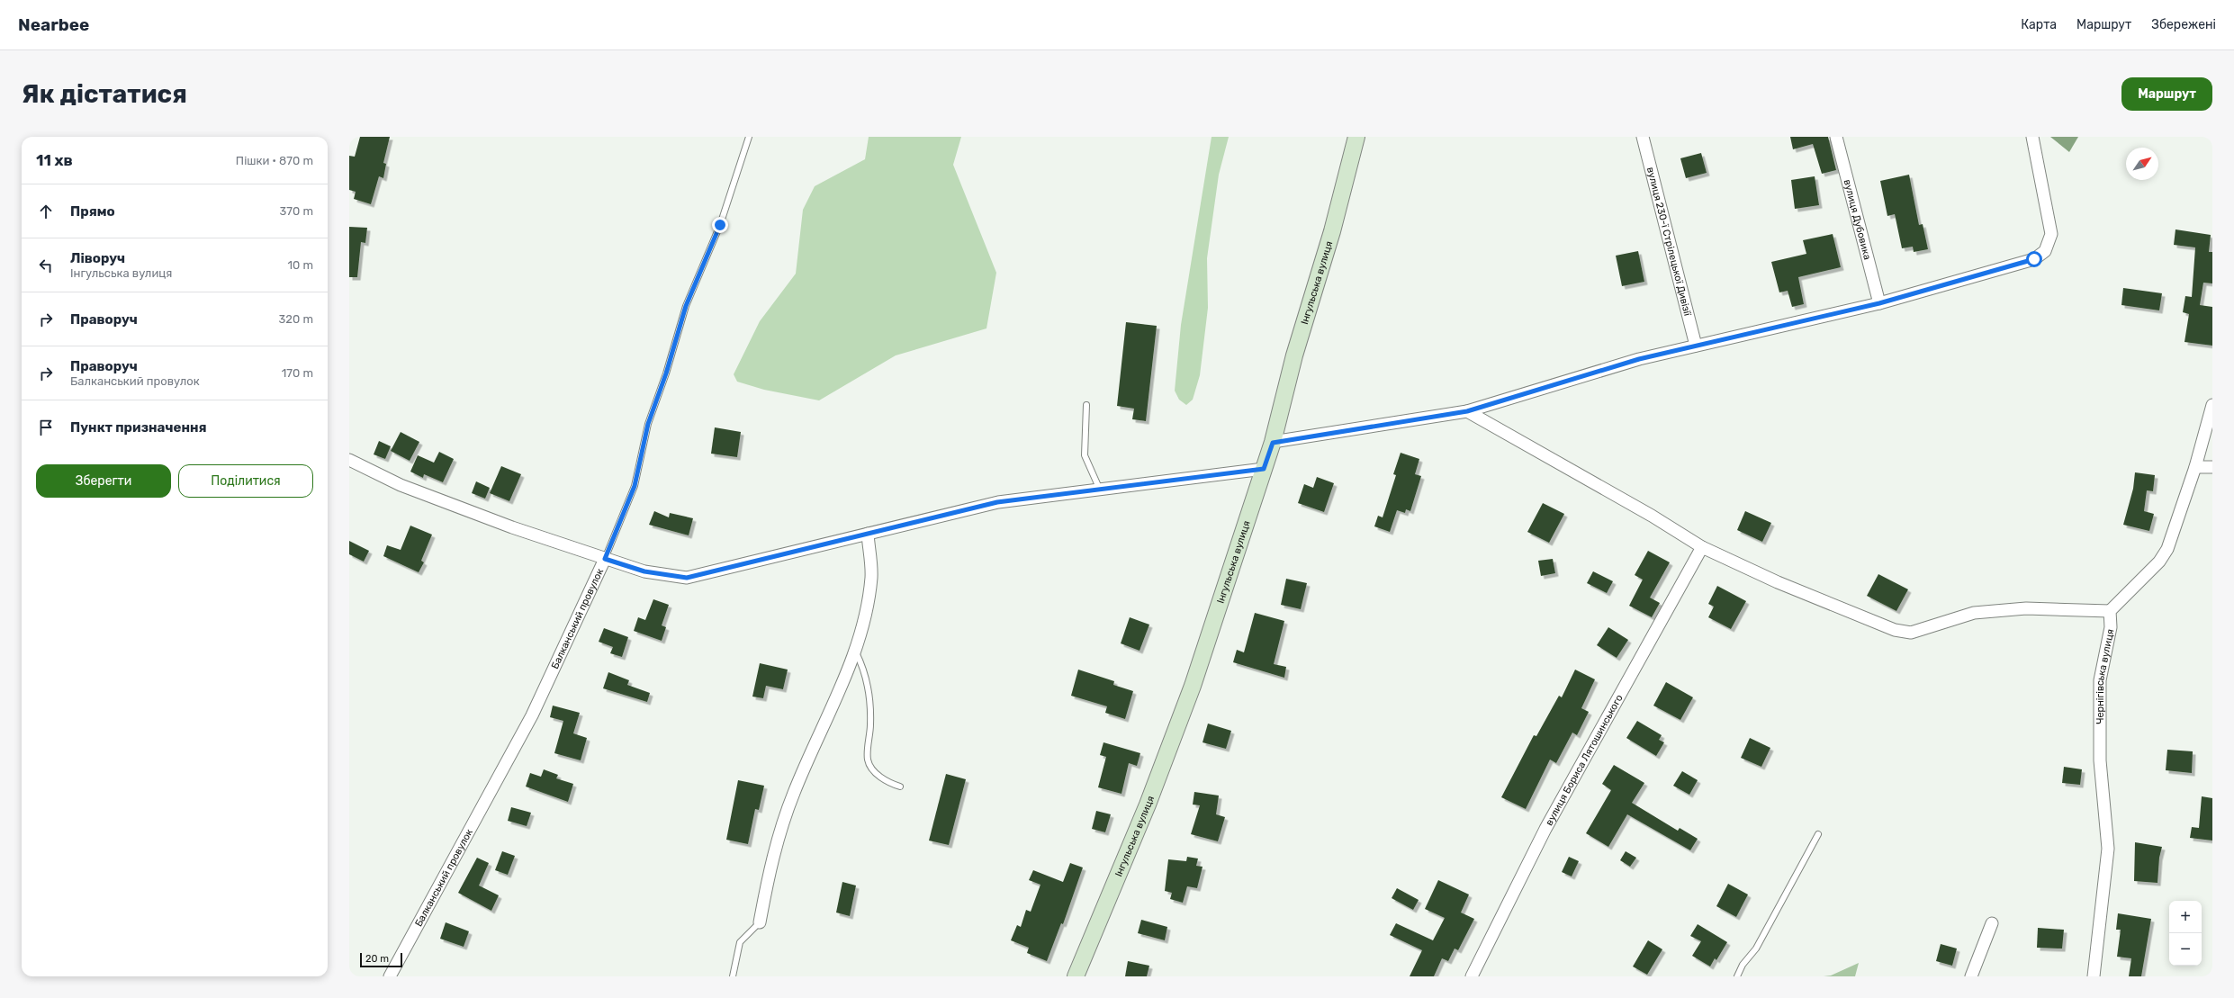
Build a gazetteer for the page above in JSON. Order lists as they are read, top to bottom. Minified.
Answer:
{"streets":{"street":["вулиця Дубовика","вулиця 230-ї Стрілецької Дивізії","Інгульська вулиця","Балканський провулок","Чернігівська вулиця","вулиця Бориса Лятошинського"]},"scale_bar":"20 m","north":"top right","page":{"header":"Nearbee","nav":["Карта","Маршрут","Збережені"],"buttons":["Маршрут",["Зберегти","Поділитися"]],"title":"Як дістатися","heading":["11 хв","Пішки · 870 m"],"list":[["Прямо","370 m"],["Ліворуч","Інгульська вулиця","10 m"],["Праворуч","320 m"],["Праворуч","Балканський провулок","170 m"],"Пункт призначення"],"map_buttons":["+","−"],"scale":"20 m"}}
